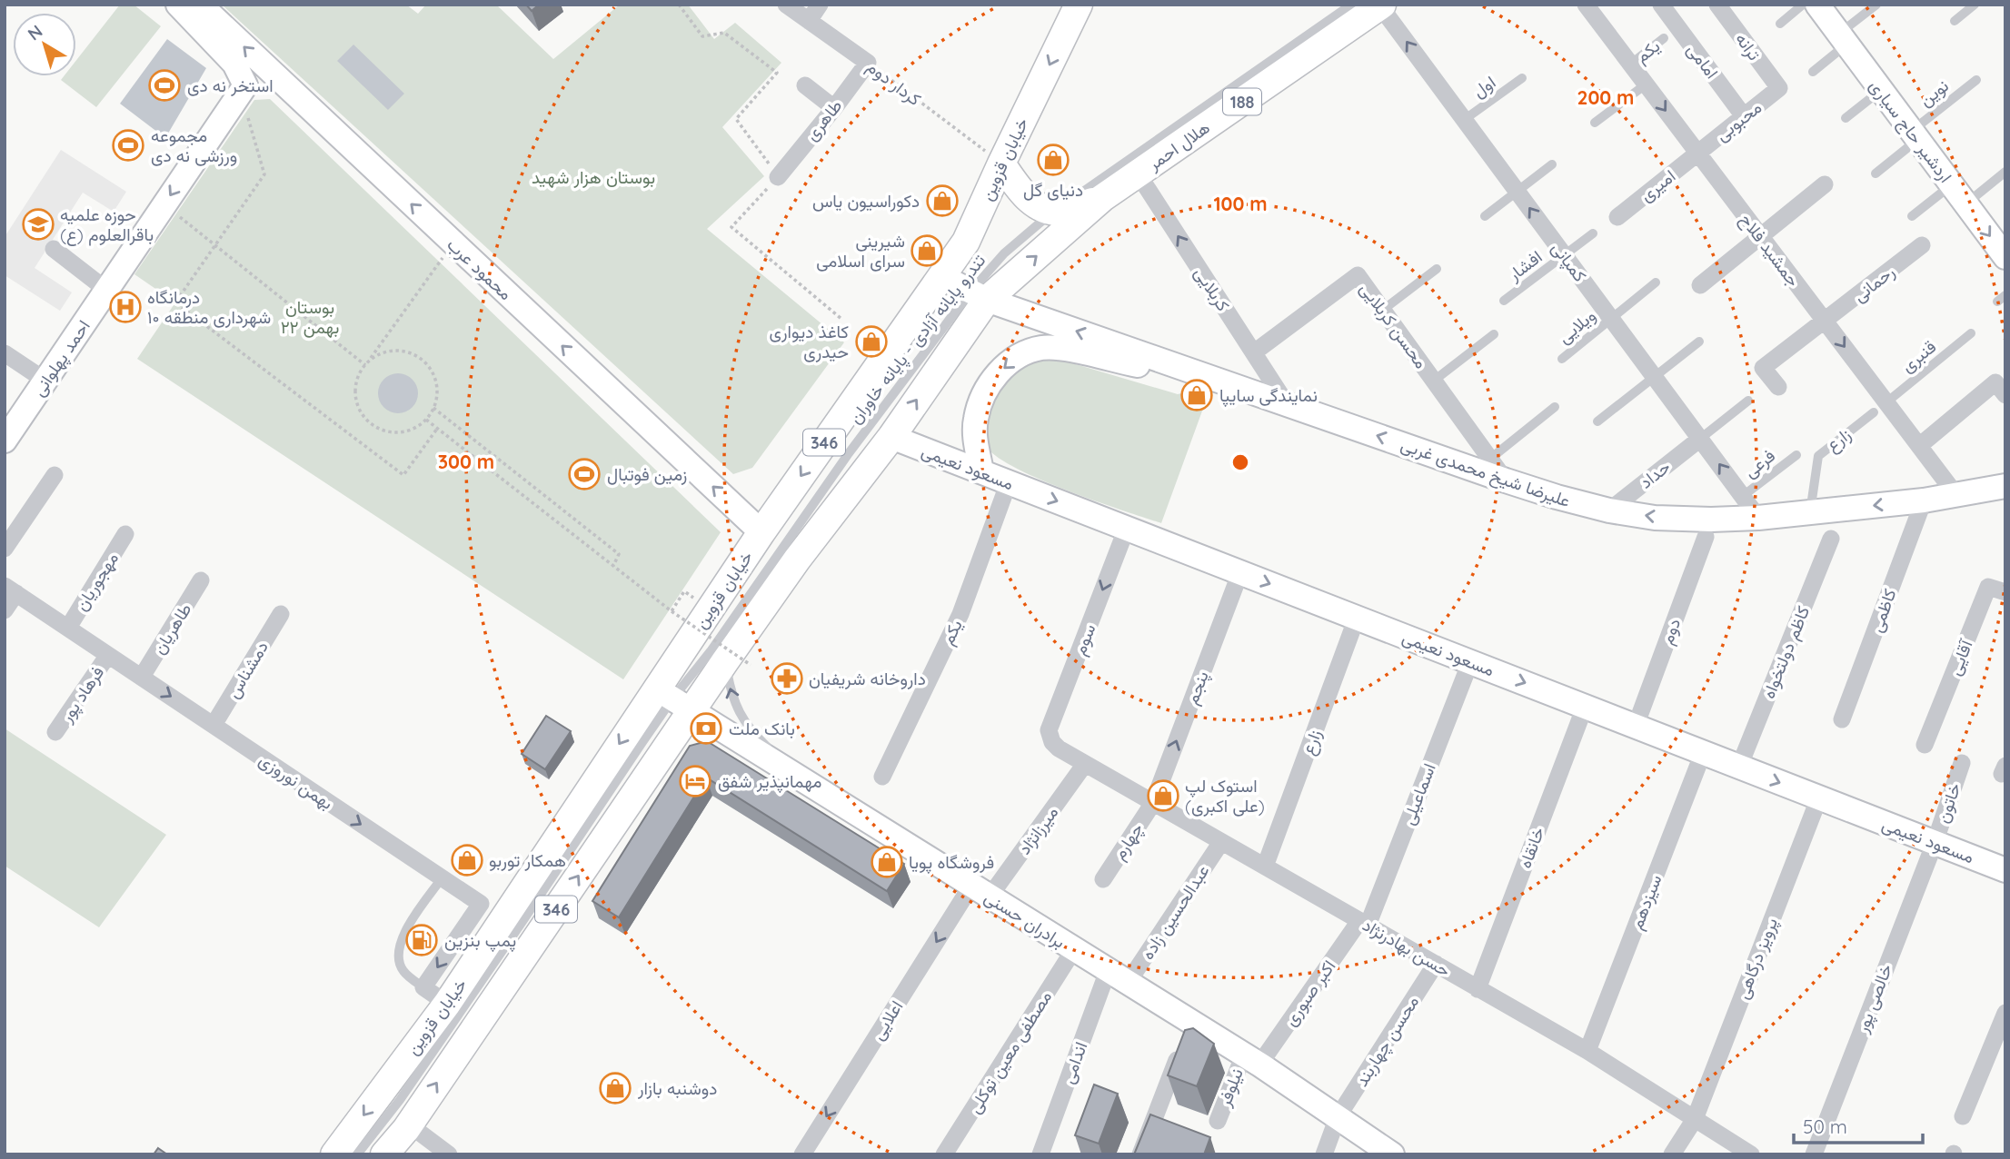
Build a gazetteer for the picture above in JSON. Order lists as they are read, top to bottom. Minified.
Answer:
{"streets":{"main road":["188","اردشیر حاج سیاری","هلال احمر","خیابان قزوین","محمود عرب","احمد پهلوانی","346","مسعود نعیمی","علیرضا شیخ محمدی غربی","برادران حسنی"],"street":["ترانه","یکم","امامی","کردار دوم","طاهری","محبوبی","امیری","جمشید فلاح","کمپانی","رحمانی","کربلایی","محسن کربلایی","زارع","حداد","مهجوریان","کاظمی","طاهریان","دوم","سوم","کاظم دولتخواه","آقایی","دمشناس","پنجم","فرهاد پور","بهمن نوروزی","اسماعیلی","خاتون","ميرزانژاد","چهارم","خانقاه","سیزدهم","عبدالحسین زاده","حسن بهادرنژاد","پرویز درگاهی","اکبر صبوری","خالصی پور","اعلایی","محسن چهاربند","مصطفی معین توکلی","اندامی","نیلوفر"],"lane":["اول","نوین","افشار","ویلایی","تندرو پایانه آزادی - پایانه خاوران","قنبری","فرعی"]},"crossings":[["ترانه","محبوبی"],["یکم","جمشید فلاح"],["یکم","مسعود نعیمی"],["امامی","محبوبی"],["کردار دوم","طاهری"],["کردار دوم","خیابان قزوین"],["اول","کمپانی"],["نوین","اردشیر حاج سیاری"],["188","هلال احمر"],["188","تندرو پایانه آزادی - پایانه خاوران"],["محبوبی","امیری"],["محبوبی","جمشید فلاح"],["هلال احمر","خیابان قزوین"],["هلال احمر","کمپانی"],["هلال احمر","کربلایی"],["هلال احمر","تندرو پایانه آزادی - پایانه خاوران"],["هلال احمر","علیرضا شیخ محمدی غربی"],["خیابان قزوین","محمود عرب"],["خیابان قزوین","تندرو پایانه آزادی - پایانه خاوران"],["خیابان قزوین","مسعود نعیمی"],["خیابان قزوین","علیرضا شیخ محمدی غربی"],["خیابان قزوین","برادران حسنی"],["امیری","جمشید فلاح"],["جمشید فلاح","رحمانی"],["جمشید فلاح","قنبری"],["جمشید فلاح","زارع"],["جمشید فلاح","علیرضا شیخ محمدی غربی"],["کمپانی","افشار"],["کمپانی","ویلایی"],["کمپانی","فرعی"],["کمپانی","علیرضا شیخ محمدی غربی"],["کمپانی","حداد"],["کربلایی","محسن کربلایی"],["کربلایی","علیرضا شیخ محمدی غربی"],["محسن کربلایی","علیرضا شیخ محمدی غربی"],["تندرو پایانه آزادی - پایانه خاوران","علیرضا شیخ محمدی غربی"],["تندرو پایانه آزادی - پایانه خاوران","برادران حسنی"],["قنبری","زارع"],["زارع","مسعود نعیمی"],["زارع","علیرضا شیخ محمدی غربی"],["زارع","حسن بهادرنژاد"],["مسعود نعیمی","دوم"],["مسعود نعیمی","سوم"],["مسعود نعیمی","کاظم دولتخواه"],["مسعود نعیمی","پنجم"],["مسعود نعیمی","اسماعیلی"],["مسعود نعیمی","خاتون"],["مسعود نعیمی","خانقاه"],["مسعود نعیمی","سیزدهم"],["مسعود نعیمی","پرویز درگاهی"],["مسعود نعیمی","خالصی پور"],["علیرضا شیخ محمدی غربی","حداد"],["علیرضا شیخ محمدی غربی","کاظمی"],["مهجوریان","بهمن نوروزی"],["طاهریان","بهمن نوروزی"],["سوم","حسن بهادرنژاد"],["دمشناس","بهمن نوروزی"],["پنجم","چهارم"],["پنجم","حسن بهادرنژاد"],["فرهاد پور","بهمن نوروزی"],["اسماعیلی","حسن بهادرنژاد"],["اسماعیلی","اکبر صبوری"],["خاتون","خالصی پور"],["ميرزانژاد","برادران حسنی"],["ميرزانژاد","حسن بهادرنژاد"],["ميرزانژاد","اعلایی"],["چهارم","حسن بهادرنژاد"],["خانقاه","حسن بهادرنژاد"],["سیزدهم","حسن بهادرنژاد"],["عبدالحسین زاده","برادران حسنی"],["عبدالحسین زاده","حسن بهادرنژاد"],["عبدالحسین زاده","اندامی"],["برادران حسنی","اکبر صبوری"],["برادران حسنی","اعلایی"],["برادران حسنی","محسن چهاربند"],["برادران حسنی","مصطفی معین توکلی"],["برادران حسنی","اندامی"],["برادران حسنی","نیلوفر"],["حسن بهادرنژاد","پرویز درگاهی"],["حسن بهادرنژاد","اکبر صبوری"],["حسن بهادرنژاد","محسن چهاربند"],["اکبر صبوری","نیلوفر"]],"one_way":["کمپانی","محمود عرب","کربلایی","مسعود نعیمی","علیرضا شیخ محمدی غربی","سوم","پنجم","بهمن نوروزی","اعلایی"],"parks":["بوستان هزار شهید","بوستان ۲۲ بهمن"],"places":{"sports":["استخر نه دی","مجموعه ورزشی نه دی","زمین فوتبال"],"shop":["دنیای گل","دکوراسیون یاس","شیرینی سرای اسلامی","کاغذ دیواری حیدری","نمایندگی سایپا","استوک لپ (علی اکبری)","همکار توربو","فروشگاه پویا","دوشنبه بازار"],"school or university":["حوزه علمیه باقرالعلوم (ع)"],"hospital":["درمانگاه شهرداری منطقه ۱۰"],"pharmacy":["داروخانه شریفیان"],"bank":["بانک ملت"],"hotel":["مهمانپذیر شفق"],"fuel station":["پمپ بنزین"]},"scale_bar":"50 m","north":"top left","rings":["200 m","100 m","300 m"]}
